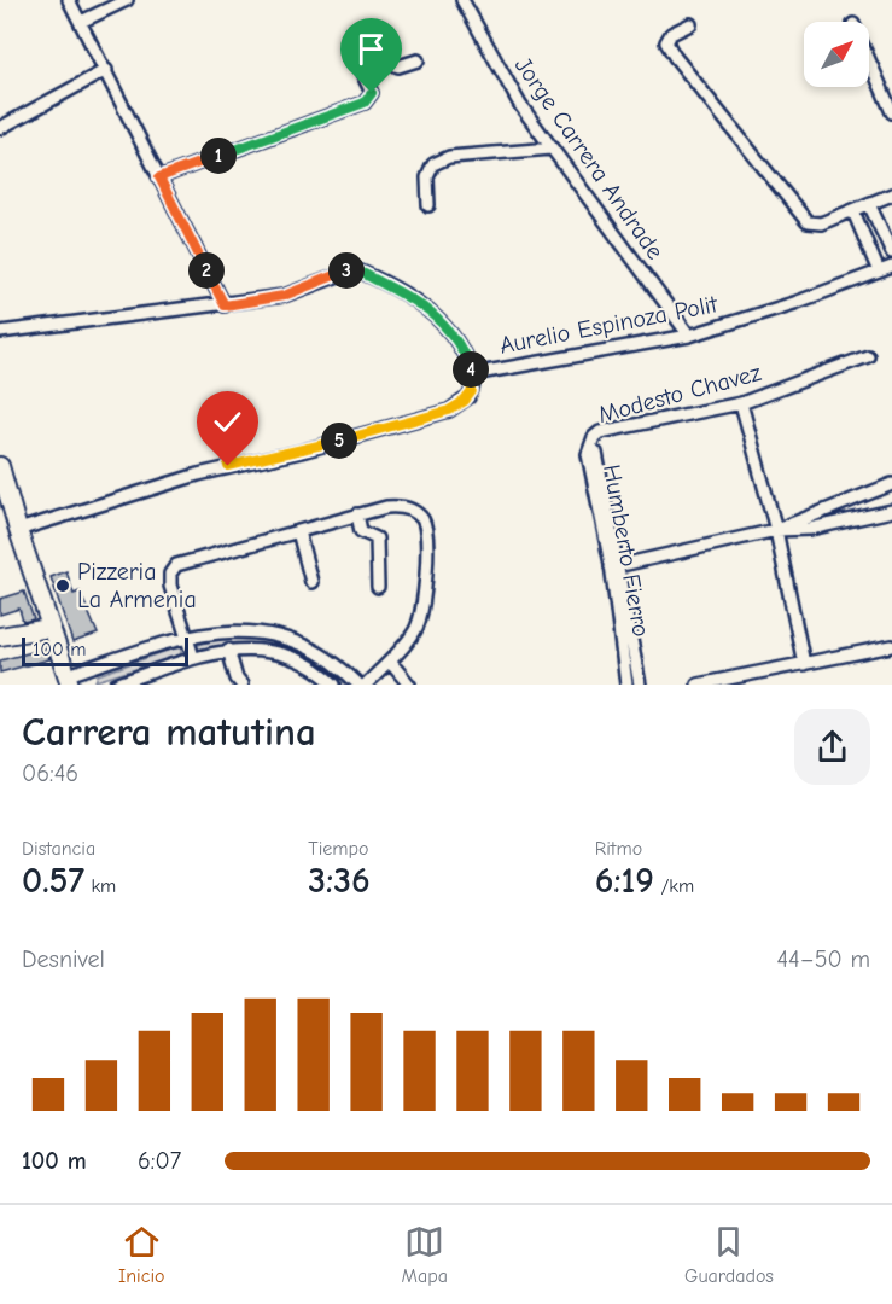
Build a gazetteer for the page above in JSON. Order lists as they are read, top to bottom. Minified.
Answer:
{"streets":{"street":["Jorge Carrera Andrade","Aurelio Espinoza Polit","Modesto Chavez","Humberto Fierro"]},"crossings":[["Jorge Carrera Andrade","Aurelio Espinoza Polit"],["Modesto Chavez","Humberto Fierro"]],"places":["Pizzeria La Armenia"],"scale_bar":"100 m","north":"top right","page":{"pins":["1","2","3","4","5"],"scale":"100 m","heading":["Carrera matutina","06:46"],"stats":[["Distancia","0.57 km"],["Tiempo","3:36"],["Ritmo","6:19 /km"]],"chart":["Desnivel","44–50 m"],"list":[{"name":"100 m","note":"6:07"}],"tabs":["Inicio","Mapa","Guardados"]}}
